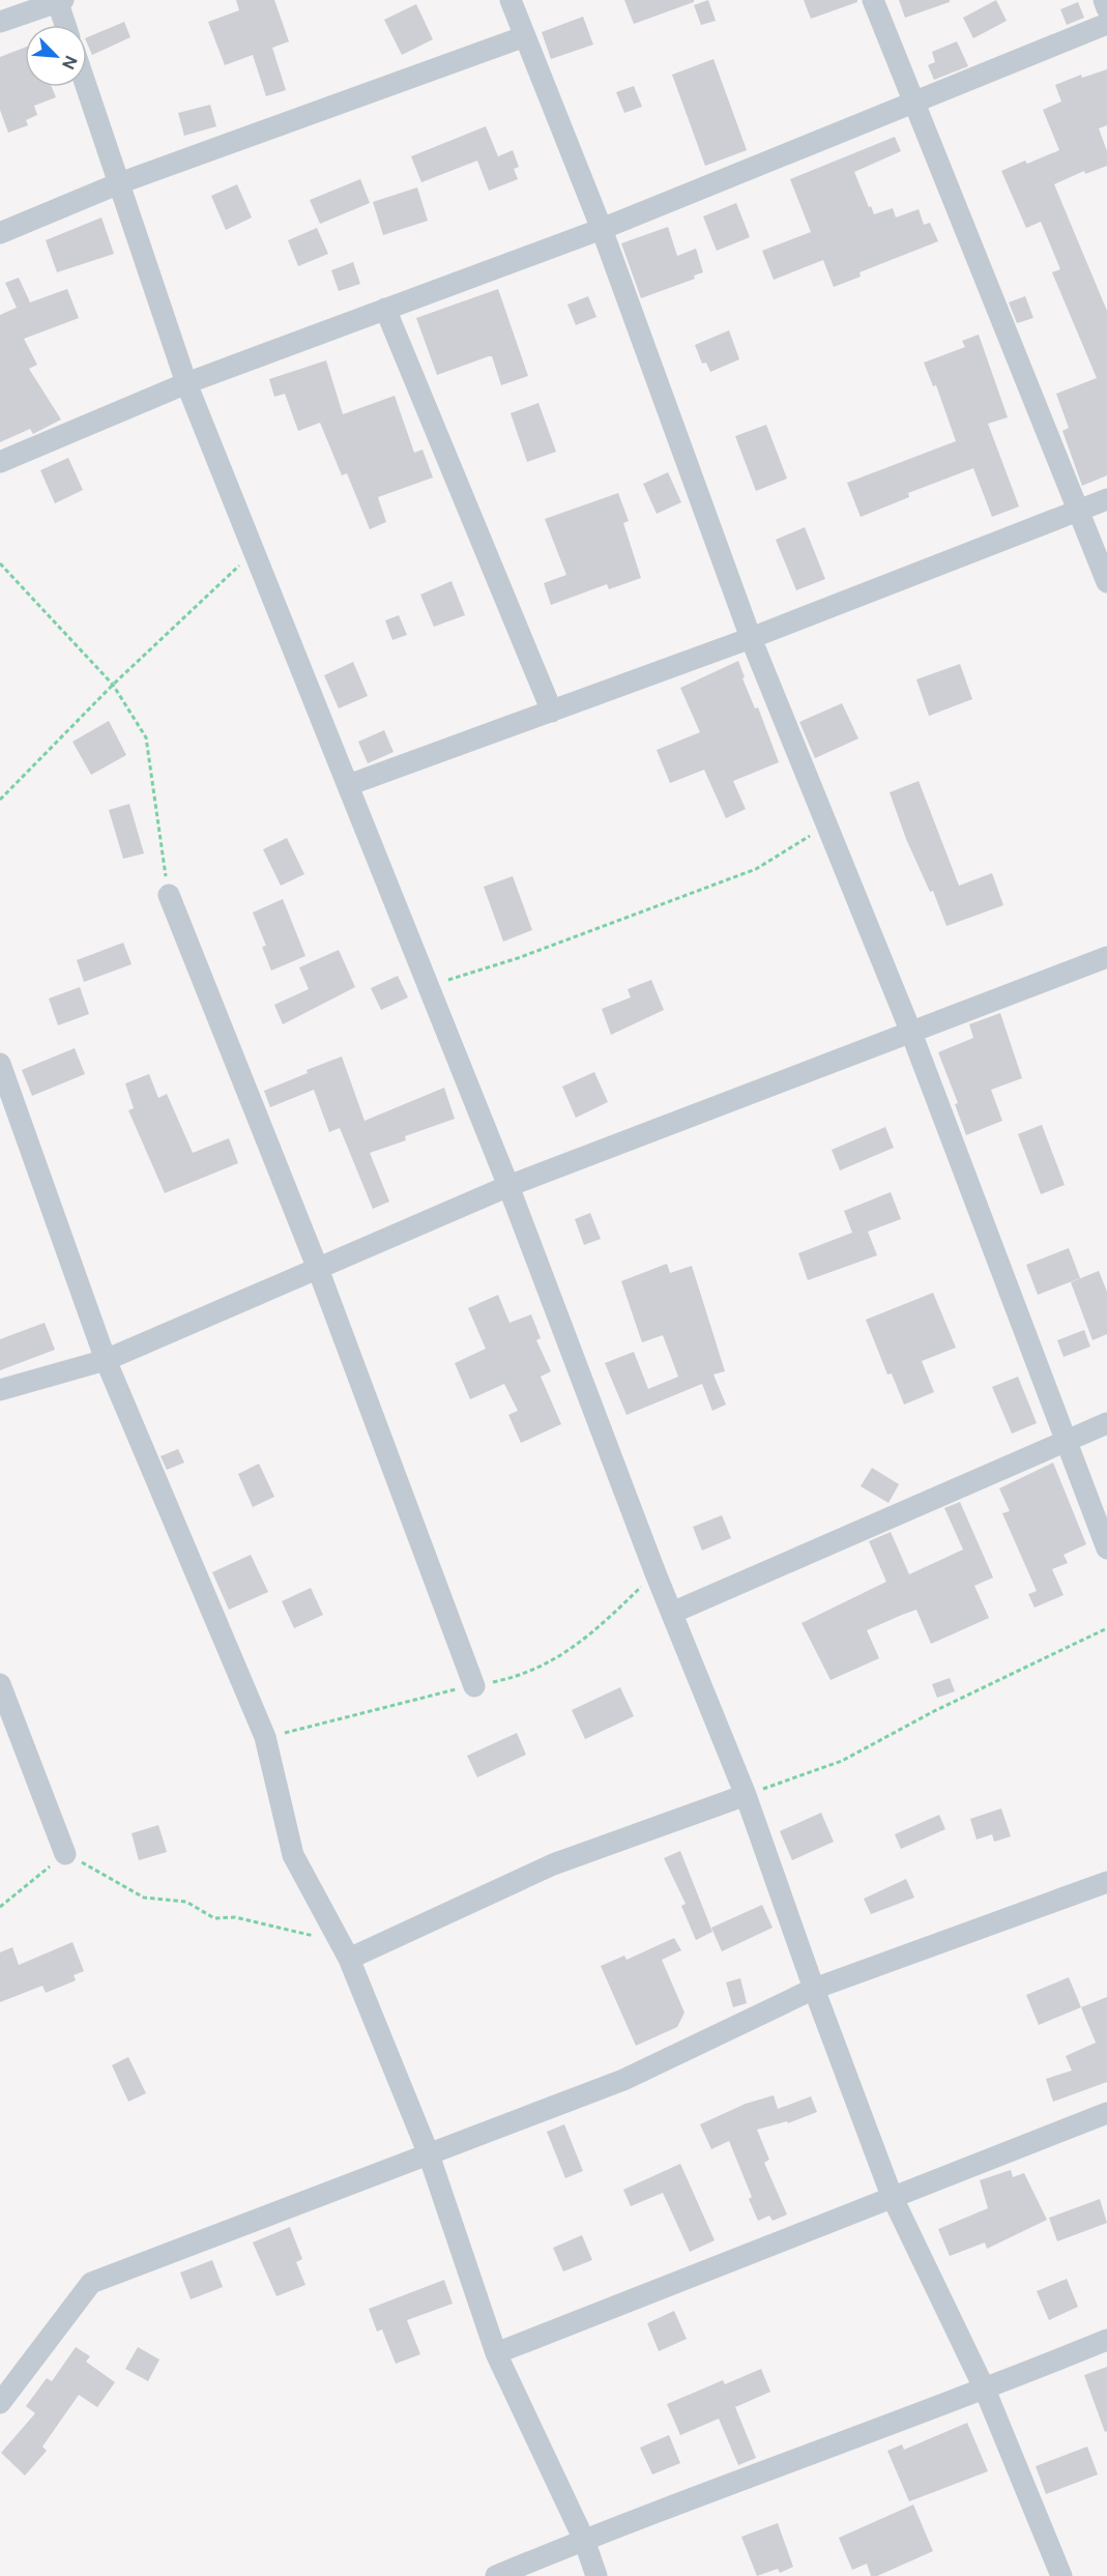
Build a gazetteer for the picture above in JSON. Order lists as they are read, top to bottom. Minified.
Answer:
{"north":"bottom right"}
